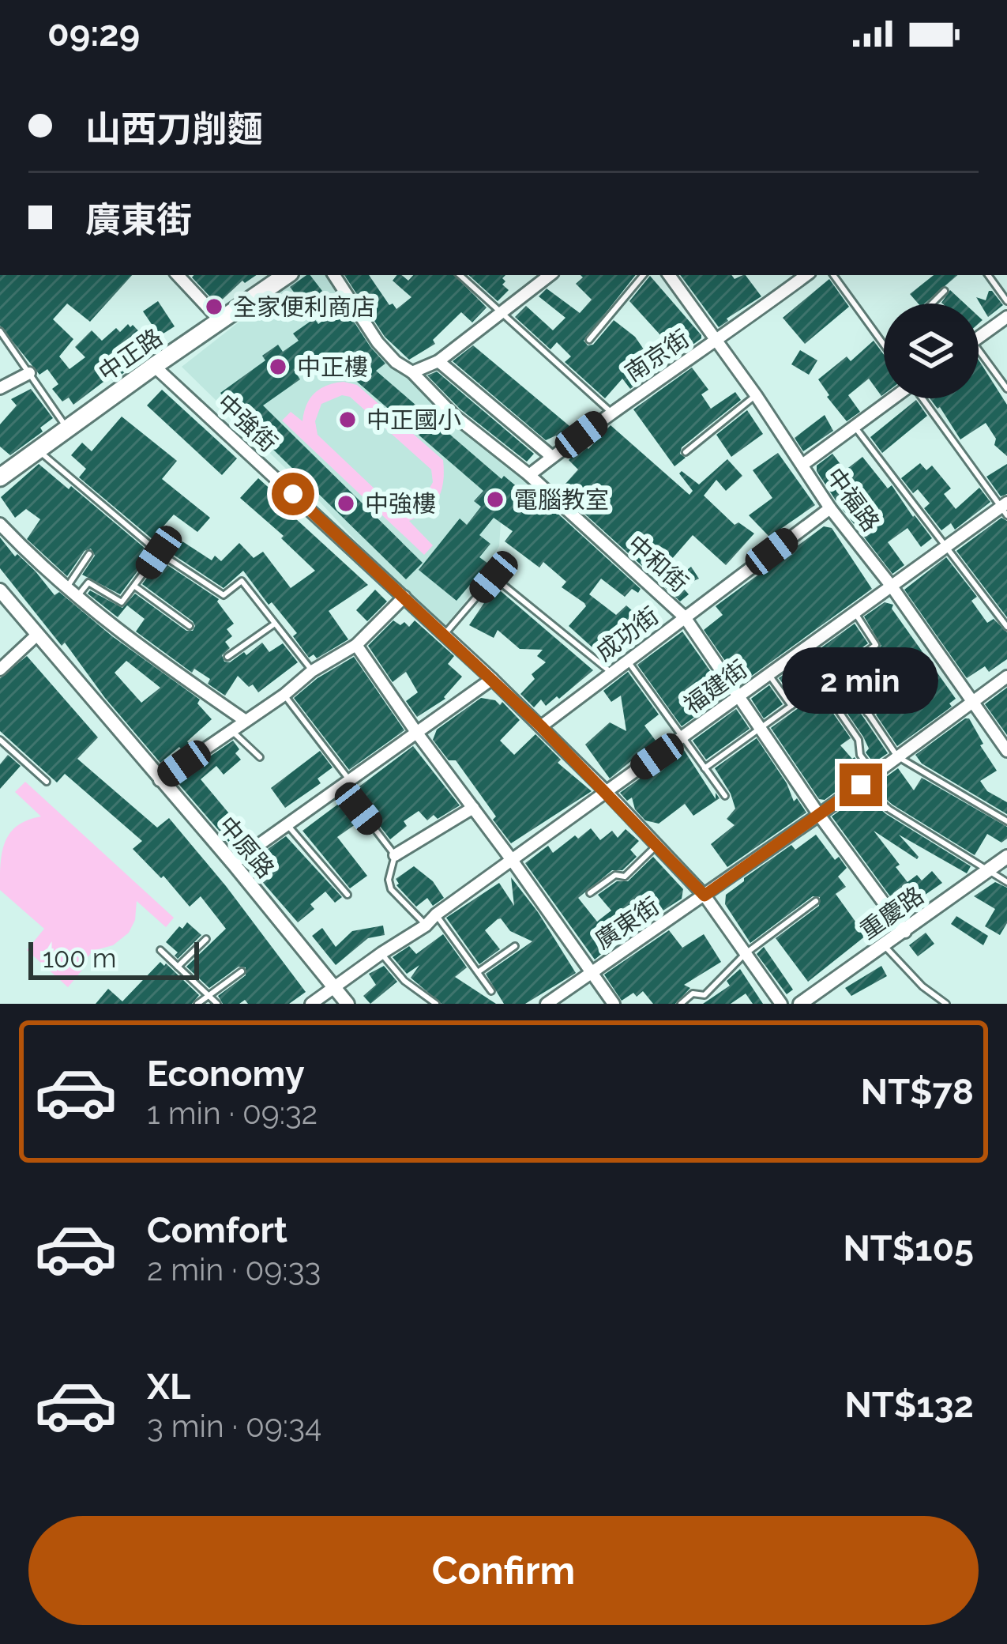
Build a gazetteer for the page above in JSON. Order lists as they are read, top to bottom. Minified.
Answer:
{"streets":{"main road":["中正路"],"street":["南京街","中強街","中福路","中和街","成功街","福建街","中原路","重慶路","廣東街"]},"crossings":[["中正路","中強街"],["南京街","中福路"],["南京街","中和街"],["中強街","成功街"],["中強街","福建街"],["中強街","廣東街"],["中福路","成功街"],["中福路","福建街"],["中福路","廣東街"],["中和街","成功街"],["中和街","福建街"],["中和街","重慶路"],["中和街","廣東街"],["福建街","中原路"]],"places":["全家便利商店","中正樓","中正國小","電腦教室","中強樓"],"scale_bar":"100 m","page":{"status":"09:29","banner":["山西刀削麵","廣東街"],"bubble":"2 min","scale":"100 m","list":[{"name":"Economy","note":"1 min · 09:32","value":"NT$78"},{"name":"Comfort","note":"2 min · 09:33","value":"NT$105"},{"name":"XL","note":"3 min · 09:34","value":"NT$132"}],"buttons":"Confirm"}}
